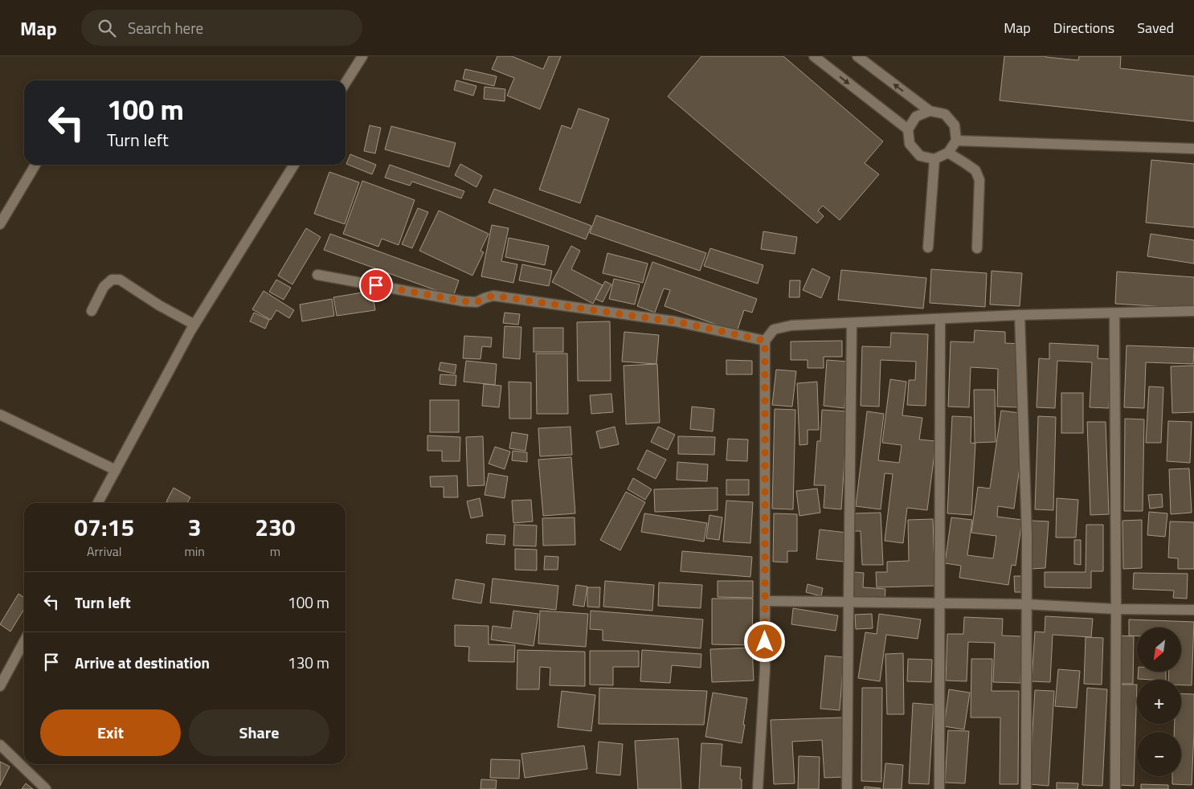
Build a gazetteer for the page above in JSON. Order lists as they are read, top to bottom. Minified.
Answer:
{"north":"bottom left","page":{"header":"Map","search":"Search here","nav":["Map","Directions","Saved"],"turn":["100 m","Turn left"],"eta":["07:15","Arrival","3","min","230","m"],"list":[{"name":"Turn left","value":"100 m"},{"name":"Arrive at destination","value":"130 m"}],"map_buttons":["+","−"],"buttons":["Exit","Share"]}}
